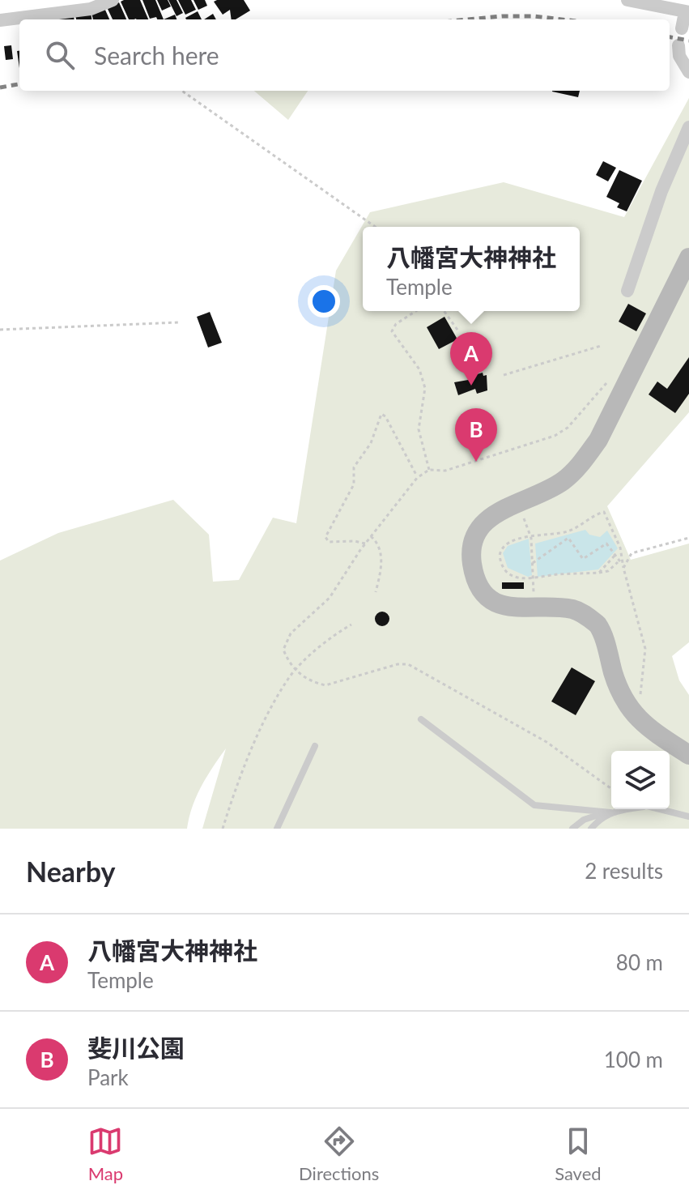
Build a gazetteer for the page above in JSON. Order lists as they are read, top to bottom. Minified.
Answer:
{"page":{"search":"Search here","popup":["八幡宮大神神社","Temple"],"pins":["A","B"],"heading":["Nearby","2 results"],"list":[{"mark":"A","name":"八幡宮大神神社","note":"Temple","value":"80 m"},{"mark":"B","name":"斐川公園","note":"Park","value":"100 m"}],"nav":["Map","Directions","Saved"]}}
